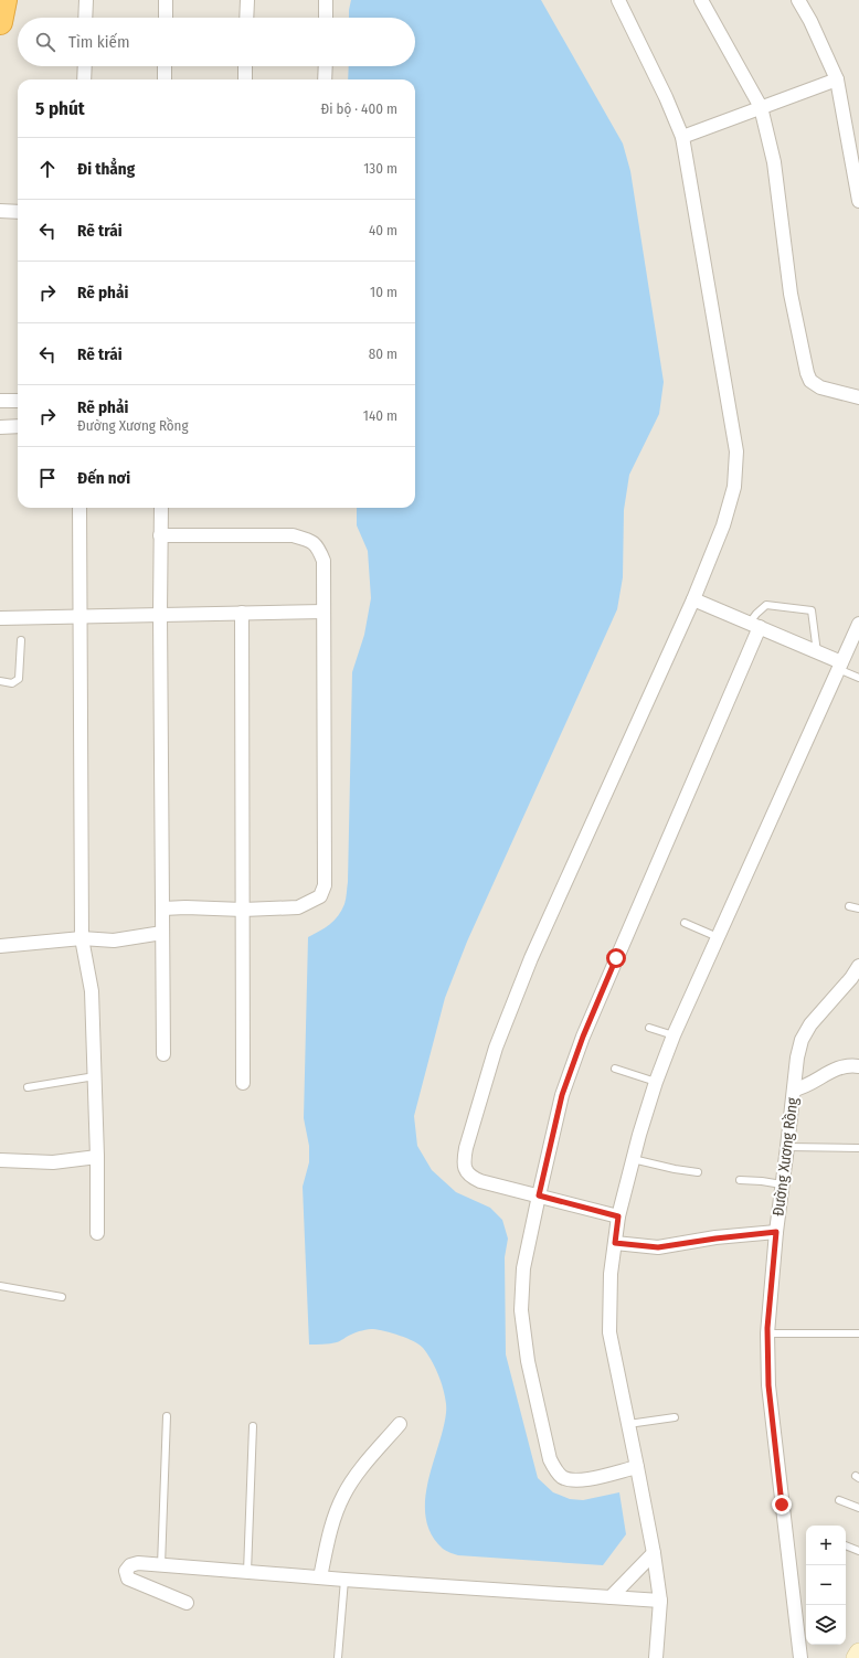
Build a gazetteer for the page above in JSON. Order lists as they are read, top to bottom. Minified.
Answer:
{"streets":{"street":["Đường Xương Rồng"]},"page":{"search":"Tìm kiếm","heading":["5 phút","Đi bộ · 400 m"],"list":[["Đi thẳng","130 m"],["Rẽ trái","40 m"],["Rẽ phải","10 m"],["Rẽ trái","80 m"],["Rẽ phải","Đường Xương Rồng","140 m"],"Đến nơi"],"map_buttons":["+","−"]}}
